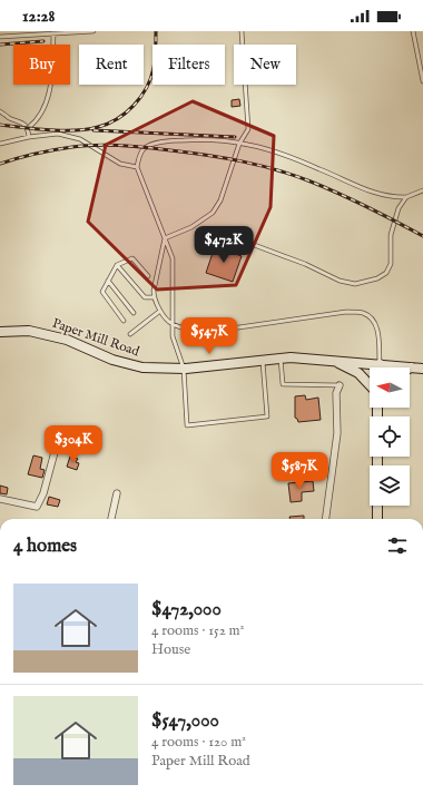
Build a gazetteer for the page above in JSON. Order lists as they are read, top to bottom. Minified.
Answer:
{"streets":{"street":["Paper Mill Road"]},"north":"left","page":{"status":"12:28","chip":["Buy","Rent","Filters","New"],"price":["$472K","$547K","$304K","$587K"],"heading":"4 homes","list":[{"name":"$472,000","note":"4 rooms · 152 m² · House"},{"name":"$547,000","note":"4 rooms · 120 m² · Paper Mill Road"}]}}
